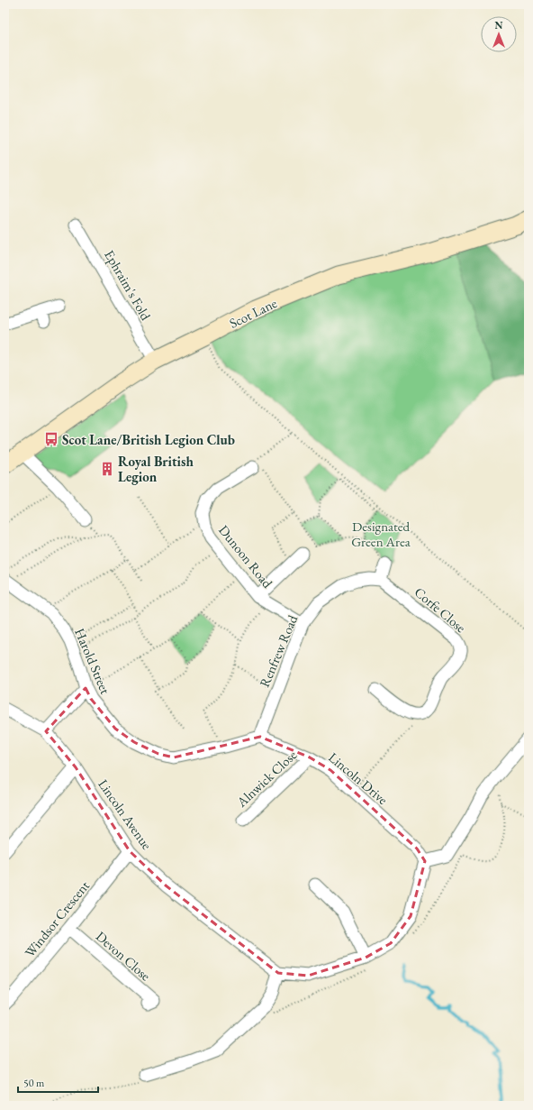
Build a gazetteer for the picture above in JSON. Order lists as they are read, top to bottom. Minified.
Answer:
{"streets":{"main road":["Scot Lane"],"street":["Ephraim's Fold","Dunoon Road","Corfe Close","Renfrew Road","Harold Street","Alnwick Close","Lincoln Drive","Lincoln Avenue","Windsor Crescent","Devon Close"]},"crossings":[["Ephraim's Fold","Scot Lane"],["Dunoon Road","Renfrew Road"],["Corfe Close","Renfrew Road"],["Renfrew Road","Harold Street"],["Renfrew Road","Lincoln Drive"],["Harold Street","Lincoln Drive"],["Alnwick Close","Lincoln Drive"],["Lincoln Avenue","Windsor Crescent"],["Windsor Crescent","Devon Close"]],"parks":["Designated Green Area"],"places":{"bus stop":["Scot Lane/British Legion Club"],"building":["Royal British Legion"]},"scale_bar":"50 m","north":"top"}
